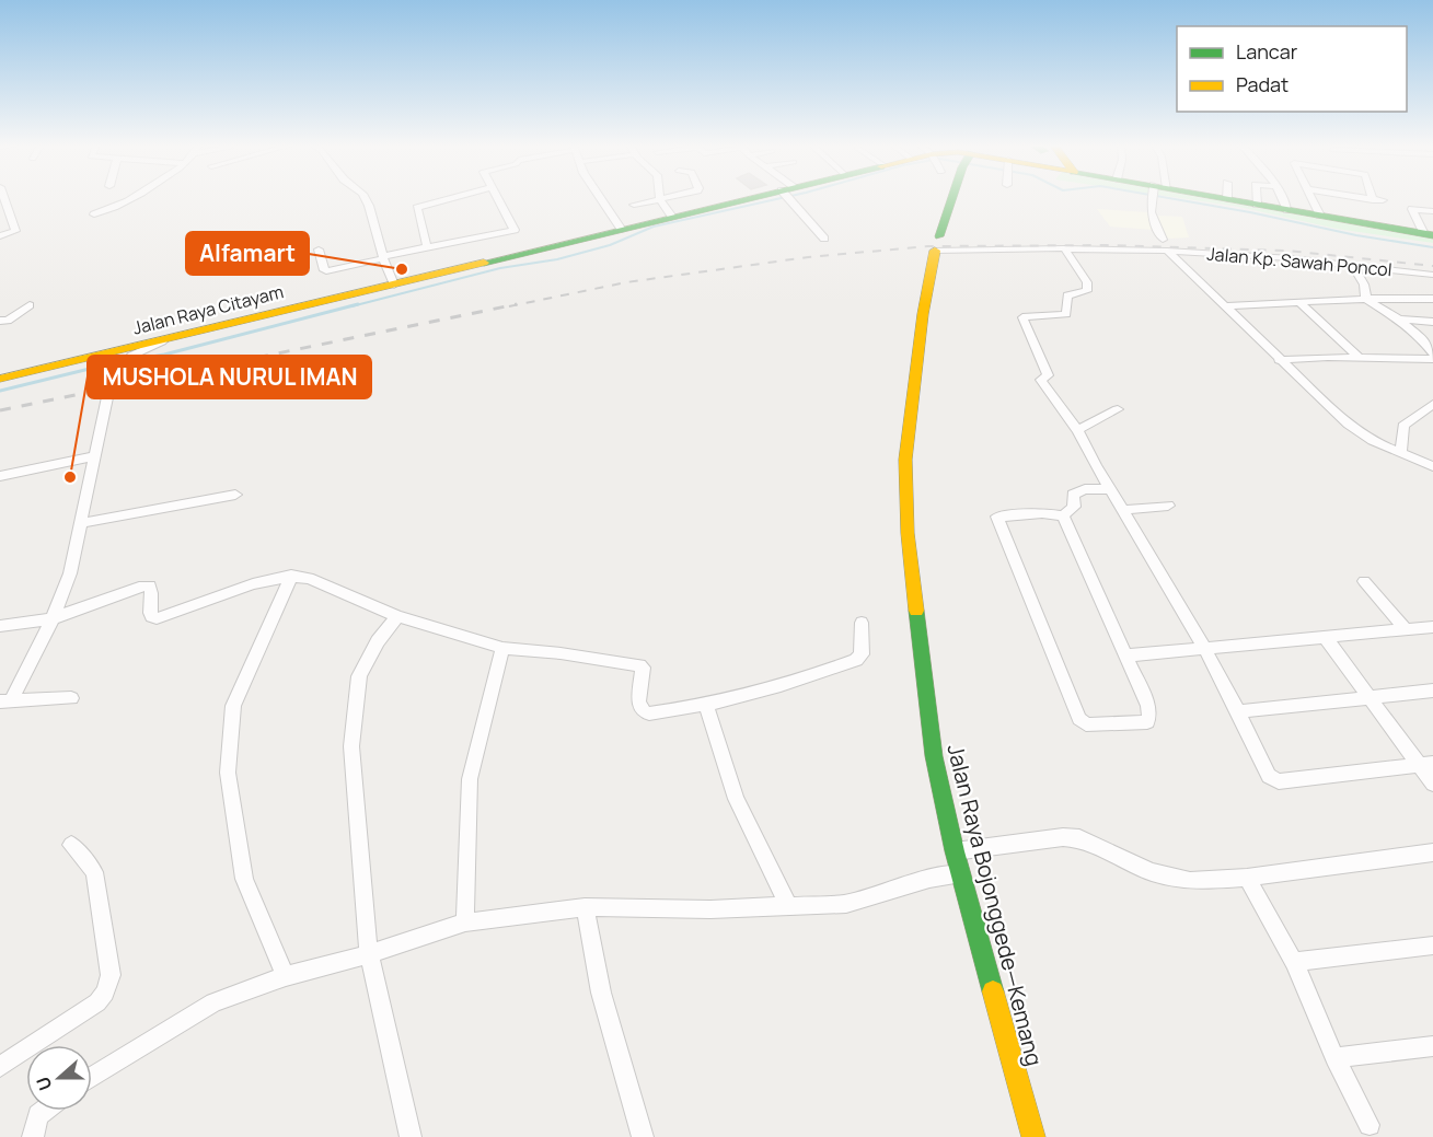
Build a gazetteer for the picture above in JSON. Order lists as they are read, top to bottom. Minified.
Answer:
{"streets":{"main road":["Jalan Raya Citayam","Jalan Raya Bojonggede—Kemang"],"street":["Jalan Kp. Sawah Poncol"]},"crossings":[["Jalan Kp. Sawah Poncol","Jalan Raya Bojonggede—Kemang"]],"places":["Alfamart","MUSHOLA NURUL IMAN"],"legend":["Lancar","Padat"],"north":"left"}
